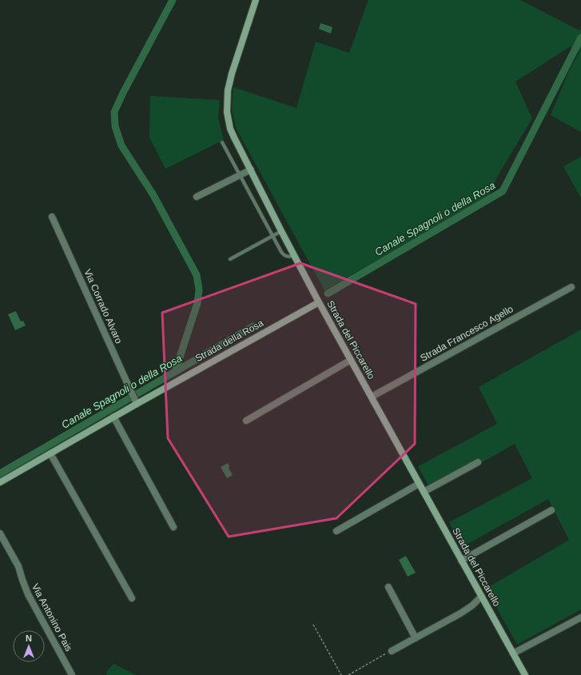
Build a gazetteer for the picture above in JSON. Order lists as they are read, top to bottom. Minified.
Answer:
{"streets":{"street":["Via Corrado Alvaro","Strada Francesco Agello","Strada del Piccarello","Strada della Rosa","Via Antonino Pais"]},"crossings":[["Via Corrado Alvaro","Strada della Rosa"],["Strada Francesco Agello","Strada del Piccarello"],["Strada del Piccarello","Strada della Rosa"]],"water":["Canale Spagnoli o della Rosa"],"north":"top"}
